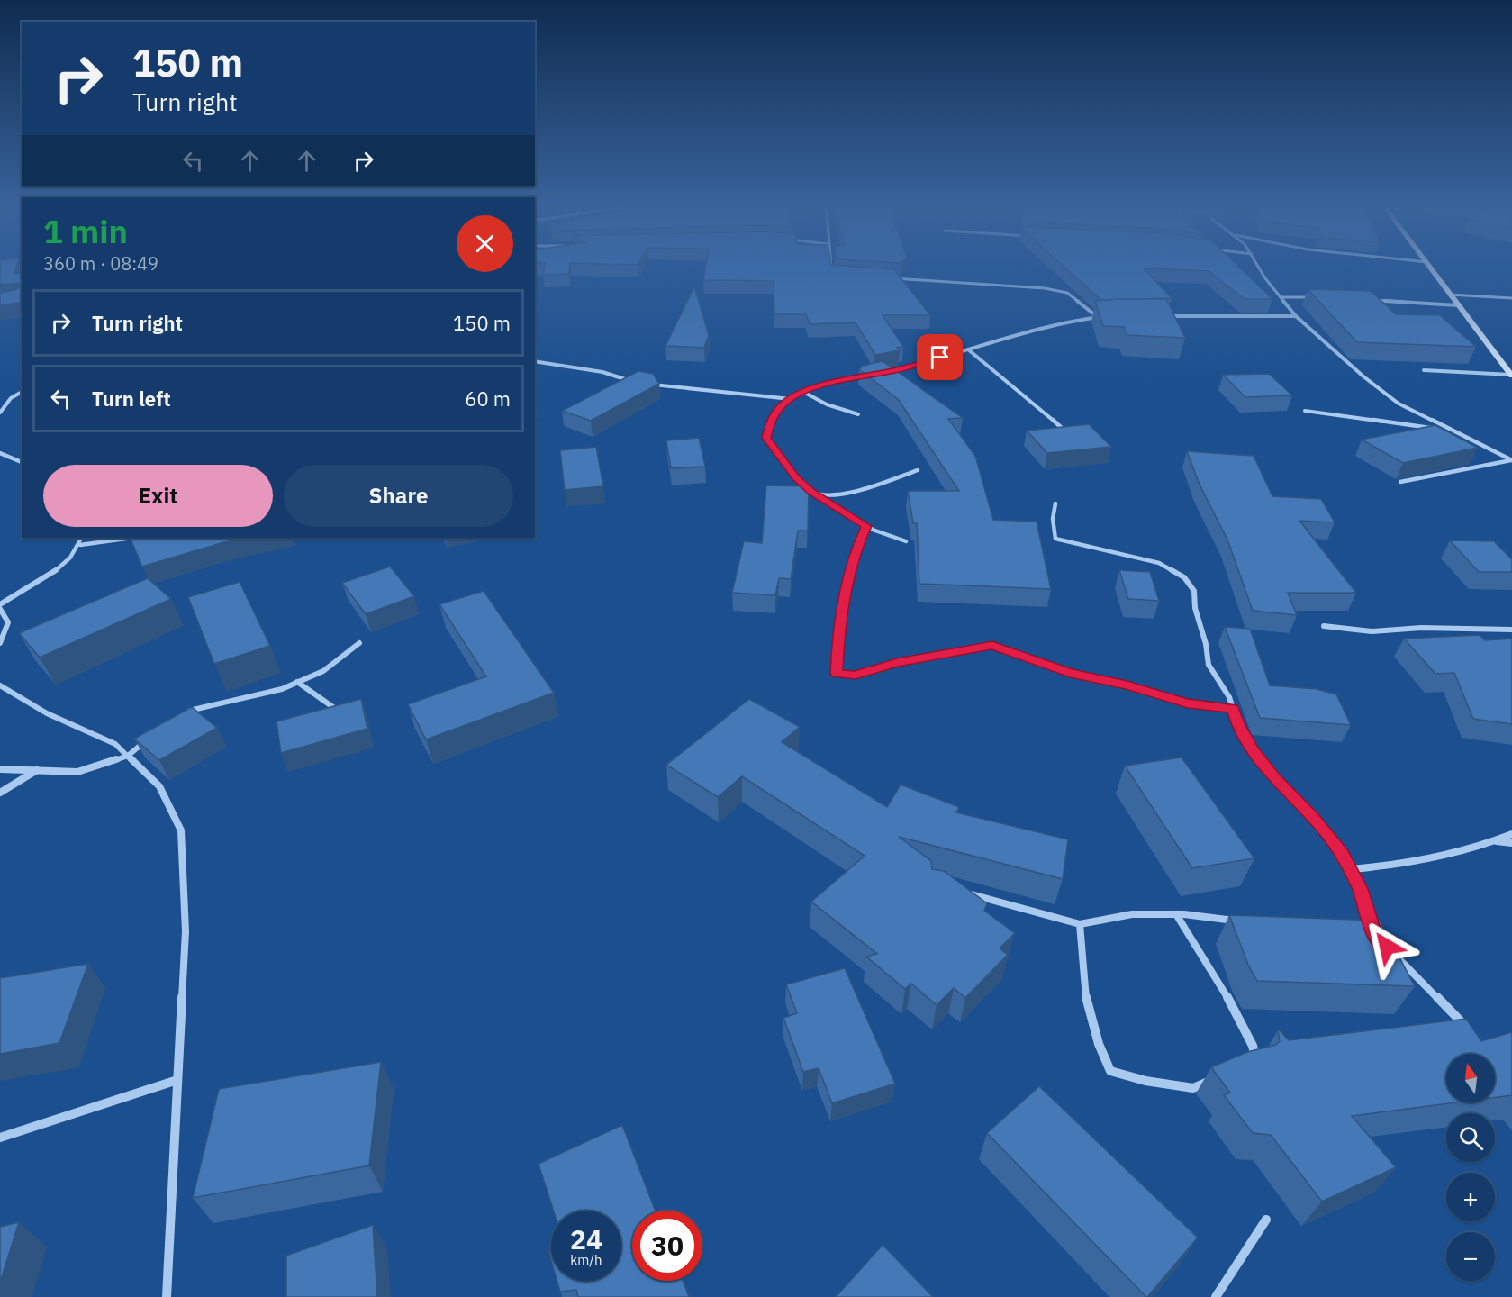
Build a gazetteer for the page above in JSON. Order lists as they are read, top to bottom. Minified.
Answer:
{"north":"top","page":{"turn":["150 m","Turn right"],"heading":["1 min","360 m · 08:49"],"list":[{"name":"Turn right","value":"150 m"},{"name":"Turn left","value":"60 m"}],"buttons":["Exit","Share"],"map_buttons":["+","−"],"speed":"24 km/h","limit":"30"}}
